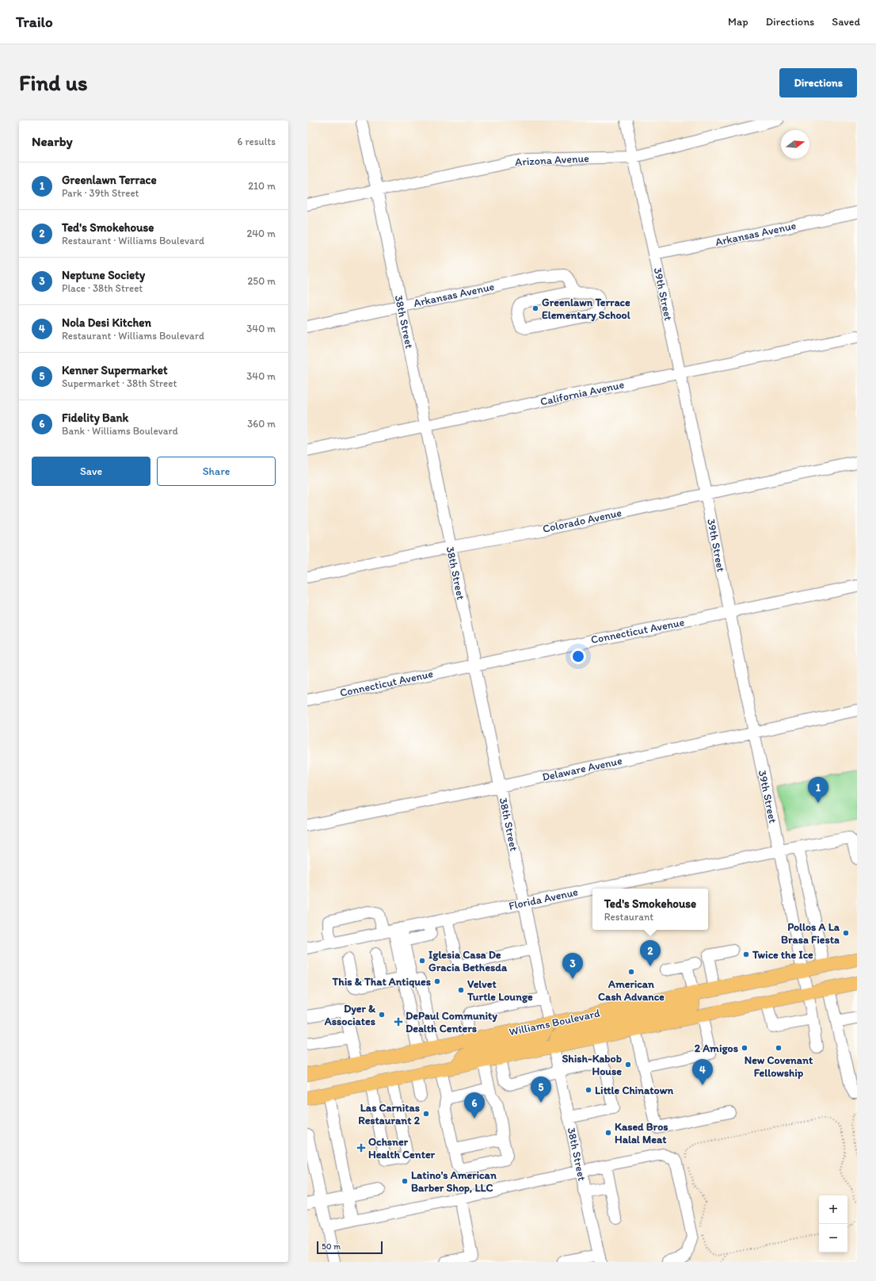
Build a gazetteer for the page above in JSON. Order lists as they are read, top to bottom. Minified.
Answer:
{"streets":{"main road":["Williams Boulevard"],"street":["Arizona Avenue","Arkansas Avenue","39th Street","38th Street","California Avenue","Colorado Avenue","Connecticut Avenue","Delaware Avenue","Florida Avenue"]},"crossings":[["Arizona Avenue","39th Street"],["Arizona Avenue","38th Street"],["Arkansas Avenue","39th Street"],["Arkansas Avenue","38th Street"],["39th Street","California Avenue"],["39th Street","Colorado Avenue"],["39th Street","Connecticut Avenue"],["39th Street","Delaware Avenue"],["39th Street","Florida Avenue"],["39th Street","Williams Boulevard"],["38th Street","California Avenue"],["38th Street","Colorado Avenue"],["38th Street","Connecticut Avenue"],["38th Street","Delaware Avenue"],["38th Street","Florida Avenue"],["38th Street","Williams Boulevard"]],"places":{"other":["Greenlawn Terrace Elementary School","Pollos A La Brasa Fiesta","Twice the Ice","Iglesia Casa De Gracia Bethesda","American Cash Advance","This & That Antiques","Velvet Turtle Lounge","Dyer & Associates","2 Amigos","New Covenant Fellowship","Shish-Kabob House","Little Chinatown","Las Carnitas Restaurant 2","Kased Bros Halal Meat","Latino's American Barber Shop, LLC"],"health":["DePaul Community Dealth Centers","Ochsner Health Center"]},"scale_bar":"50 m","north":"right","page":{"header":"Trailo","nav":["Map","Directions","Saved"],"buttons":["Directions",["Save","Share"]],"title":"Find us","heading":["Nearby","6 results"],"list":[{"mark":"1","name":"Greenlawn Terrace","note":"Park · 39th Street","value":"210 m"},{"mark":"2","name":"Ted's Smokehouse","note":"Restaurant · Williams Boulevard","value":"240 m"},{"mark":"3","name":"Neptune Society","note":"Place · 38th Street","value":"250 m"},{"mark":"4","name":"Nola Desi Kitchen","note":"Restaurant · Williams Boulevard","value":"340 m"},{"mark":"5","name":"Kenner Supermarket","note":"Supermarket · 38th Street","value":"340 m"},{"mark":"6","name":"Fidelity Bank","note":"Bank · Williams Boulevard","value":"360 m"}],"pins":["1","2","3","4","5","6"],"popup":["Ted's Smokehouse","Restaurant"],"map_buttons":["+","−"],"scale":"50 m"}}
